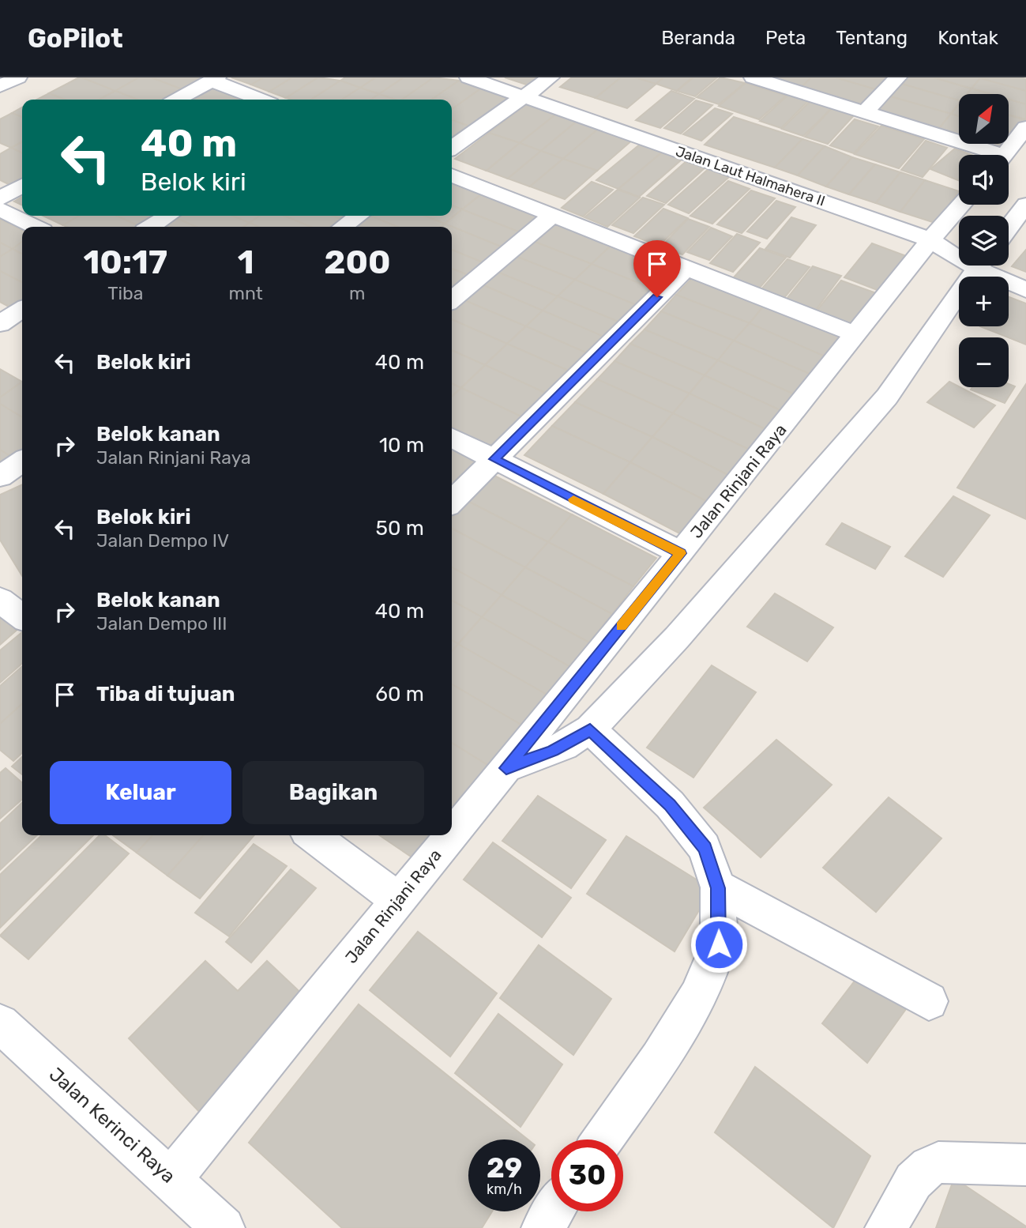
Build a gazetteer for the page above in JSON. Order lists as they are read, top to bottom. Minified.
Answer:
{"streets":{"street":["Jalan Laut Halmahera II","Jalan Rinjani Raya","Jalan Kerinci Raya"]},"crossings":[["Jalan Laut Halmahera II","Jalan Rinjani Raya"],["Jalan Rinjani Raya","Jalan Kerinci Raya"]],"north":"top right","page":{"header":"GoPilot","nav":["Beranda","Peta","Tentang","Kontak"],"map_buttons":["+","−"],"turn":["40 m","Belok kiri"],"eta":["10:17","Tiba","1","mnt","200","m"],"list":[{"name":"Belok kiri","value":"40 m"},{"name":"Belok kanan","note":"Jalan Rinjani Raya","value":"10 m"},{"name":"Belok kiri","note":"Jalan Dempo IV","value":"50 m"},{"name":"Belok kanan","note":"Jalan Dempo III","value":"40 m"},{"name":"Tiba di tujuan","value":"60 m"}],"buttons":["Keluar","Bagikan"],"speed":"29 km/h","limit":"30"}}
